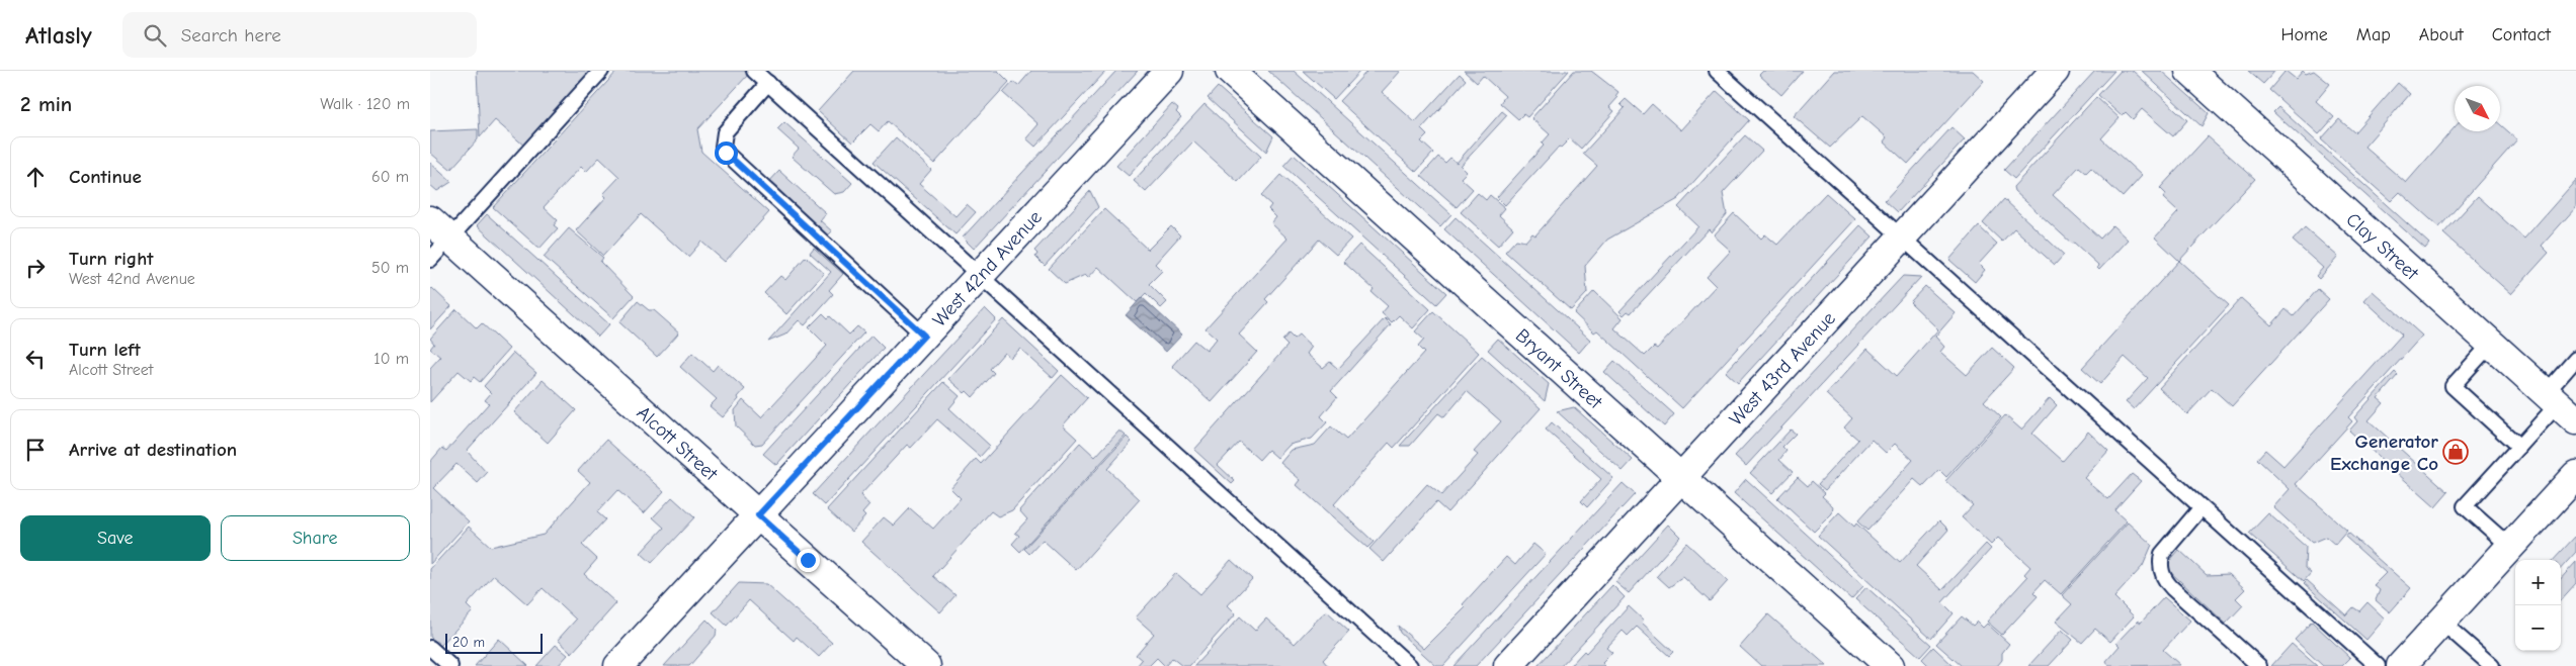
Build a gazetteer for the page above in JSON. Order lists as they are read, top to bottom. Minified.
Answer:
{"streets":{"street":["Clay Street","West 42nd Avenue","Bryant Street","West 43rd Avenue","Alcott Street"]},"crossings":[["West 42nd Avenue","Alcott Street"],["Bryant Street","West 43rd Avenue"]],"places":{"shop":["Generator Exchange Co"]},"scale_bar":"20 m","north":"bottom right","page":{"header":"Atlasly","search":"Search here","nav":["Home","Map","About","Contact"],"heading":["2 min","Walk · 120 m"],"list":[["Continue","60 m"],["Turn right","West 42nd Avenue","50 m"],["Turn left","Alcott Street","10 m"],"Arrive at destination"],"buttons":["Save","Share"],"map_buttons":["+","−"],"scale":"20 m"}}
